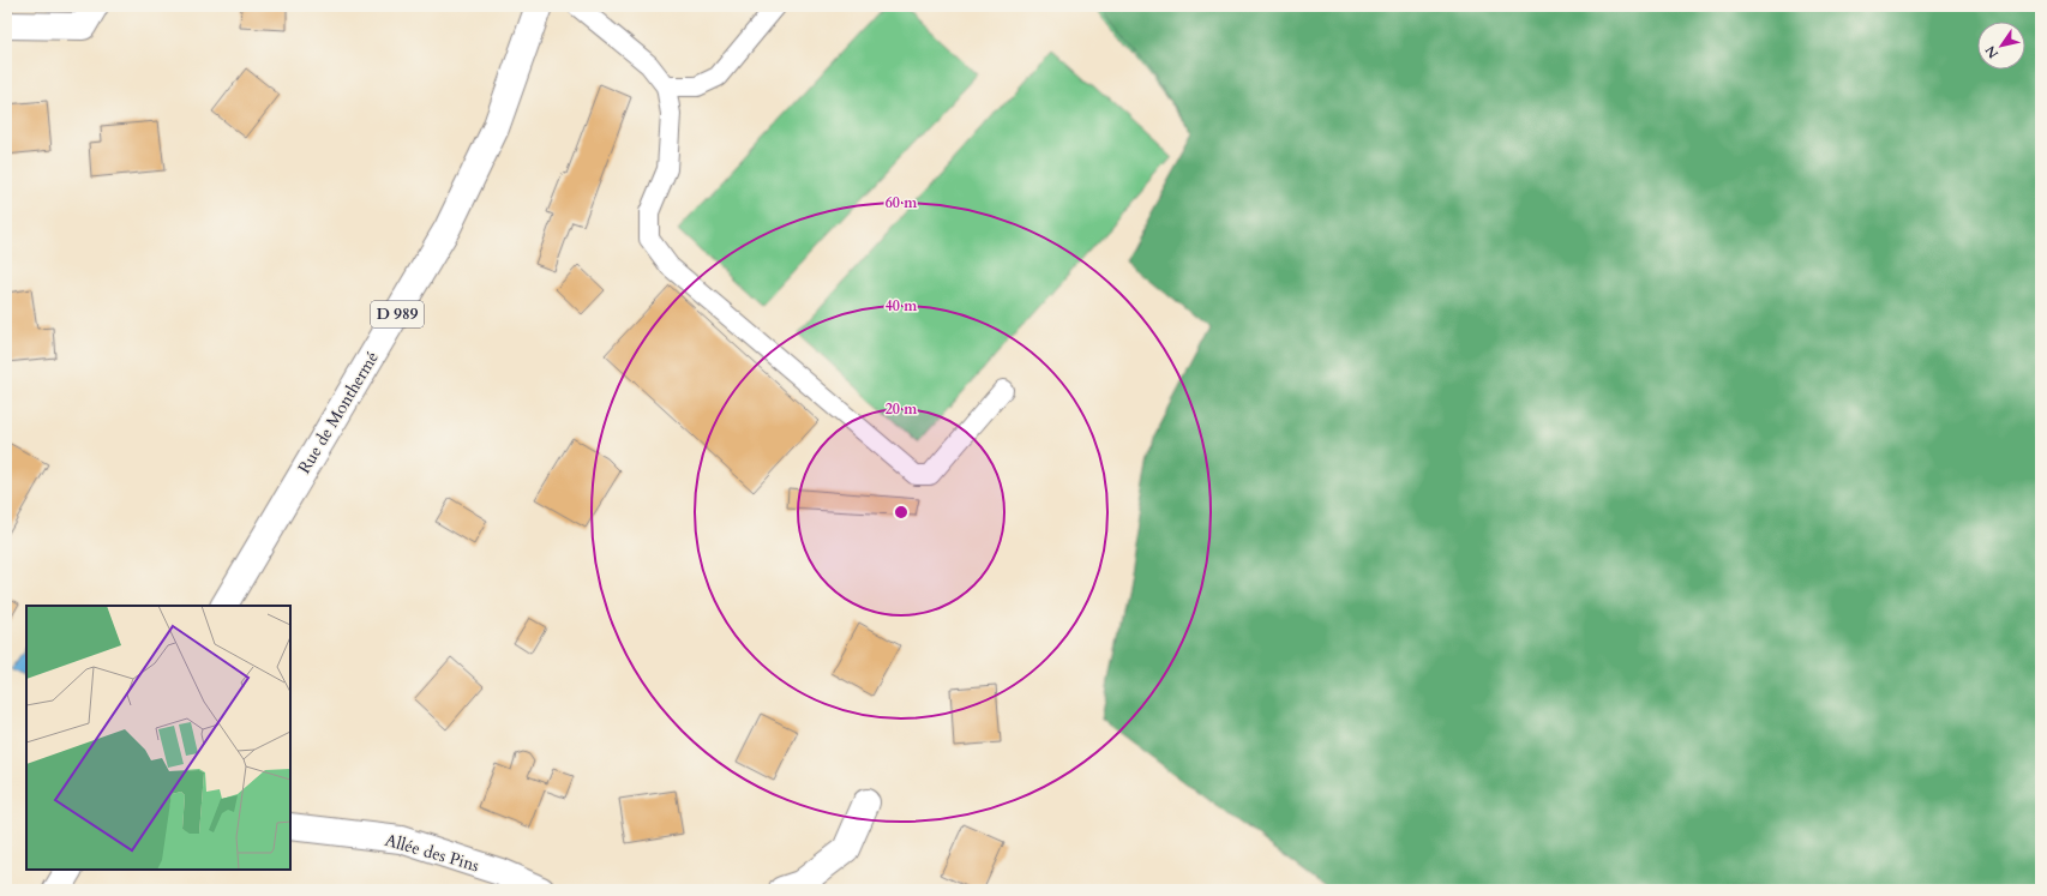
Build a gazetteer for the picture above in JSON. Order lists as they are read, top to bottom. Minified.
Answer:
{"streets":{"main road":["D 989","Rue de Monthermé","Allée des Pins"]},"north":"bottom left","rings":["60 m","40 m","20 m"]}
